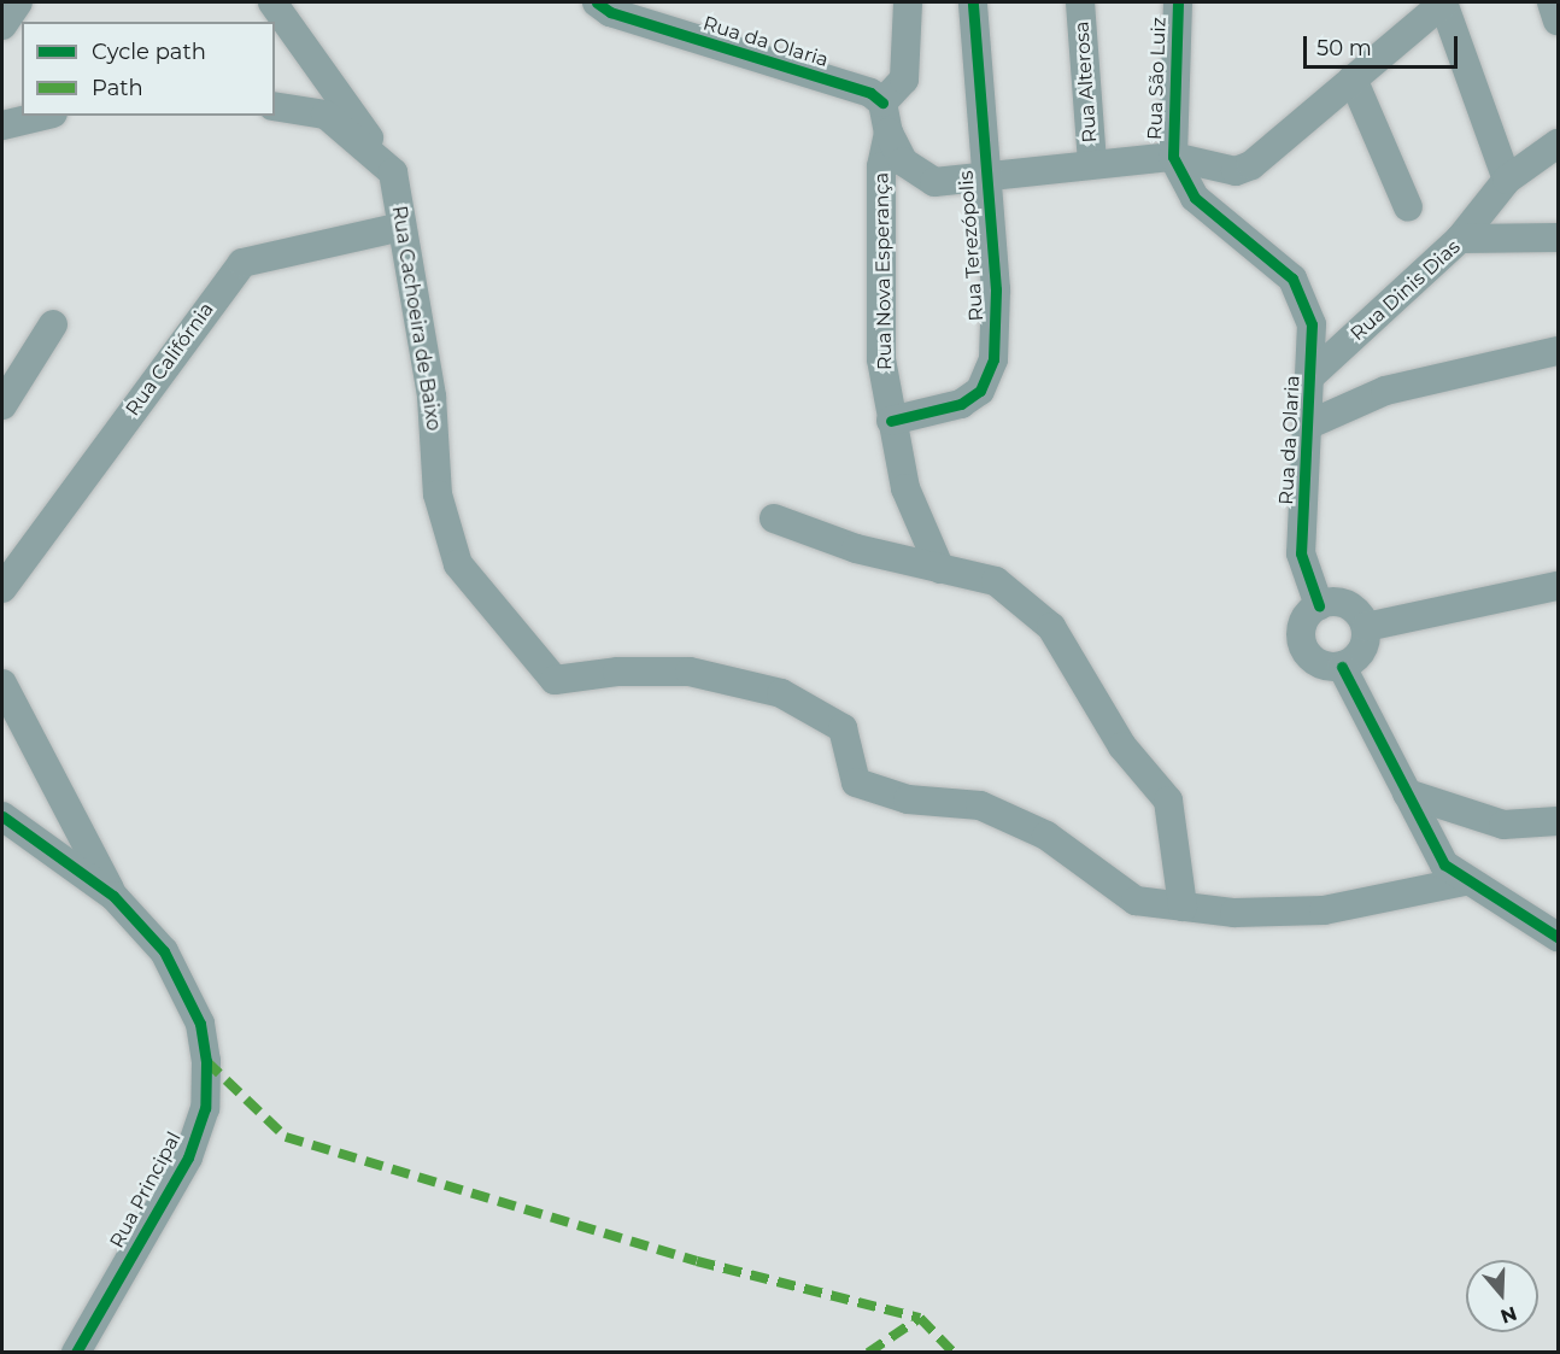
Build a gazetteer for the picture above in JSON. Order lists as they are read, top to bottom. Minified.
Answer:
{"streets":{"street":["Rua da Olaria","Rua São Luiz","Rua Alterosa","Rua Terezópolis","Rua Nova Esperança","Rua Dinis Dias","Rua Cachoeira de Baixo","Rua Califórnia","Rua Principal"]},"crossings":[["Rua da Olaria","Rua São Luiz"],["Rua da Olaria","Rua Nova Esperança"],["Rua da Olaria","Rua Dinis Dias"],["Rua São Luiz","Rua Alterosa"],["Rua São Luiz","Rua Terezópolis"],["Rua São Luiz","Rua Nova Esperança"],["Rua Terezópolis","Rua Nova Esperança"],["Rua Cachoeira de Baixo","Rua Califórnia"]],"legend":["Cycle path","Path"],"scale_bar":"50 m","north":"bottom"}
